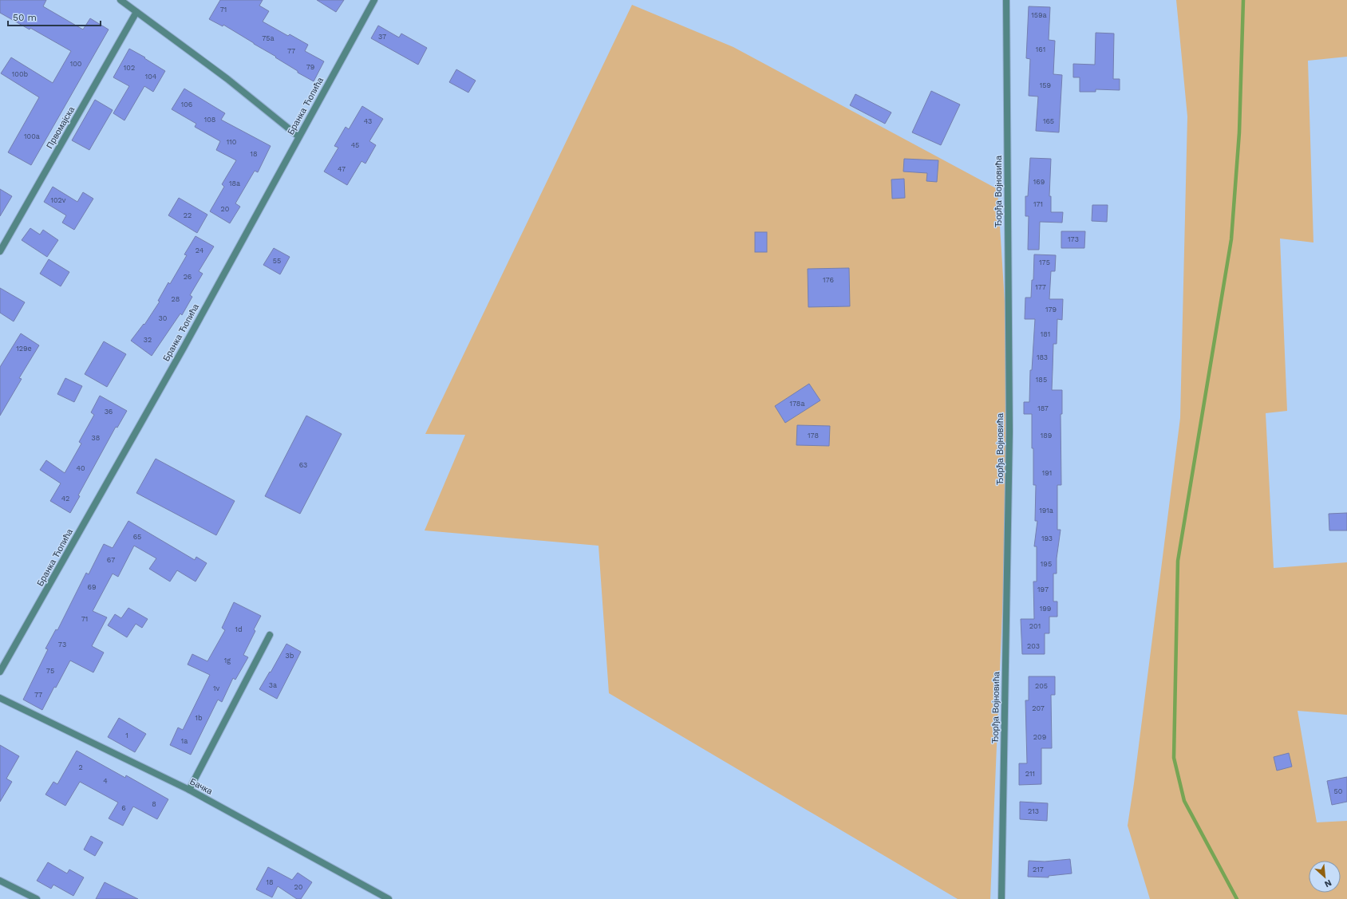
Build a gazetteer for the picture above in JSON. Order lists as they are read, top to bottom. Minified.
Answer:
{"streets":{"street":["Бранка Ћопића","Првомајска","Ђорђа Војновића","Бачка"]},"house_numbers":["71","159a","37","75a","161","77","100","79","102","100b","104","159","106","108","43","165","100a","110","45","18","47","169","18a","102v","171","20","22","173","24","55","175","26","176","177","28","179","30","181","32","129e","183","185","178a","187","36","178","189","38","63","40","191","42","191a","65","193","67","195","69","197","199","71","201","1d","73","203","3b","1g","75","3a","205","1v","77","207","1b","1","209","1a","2","211","4","50","8","6","213","217","18","20"],"scale_bar":"50 m","north":"bottom right"}
